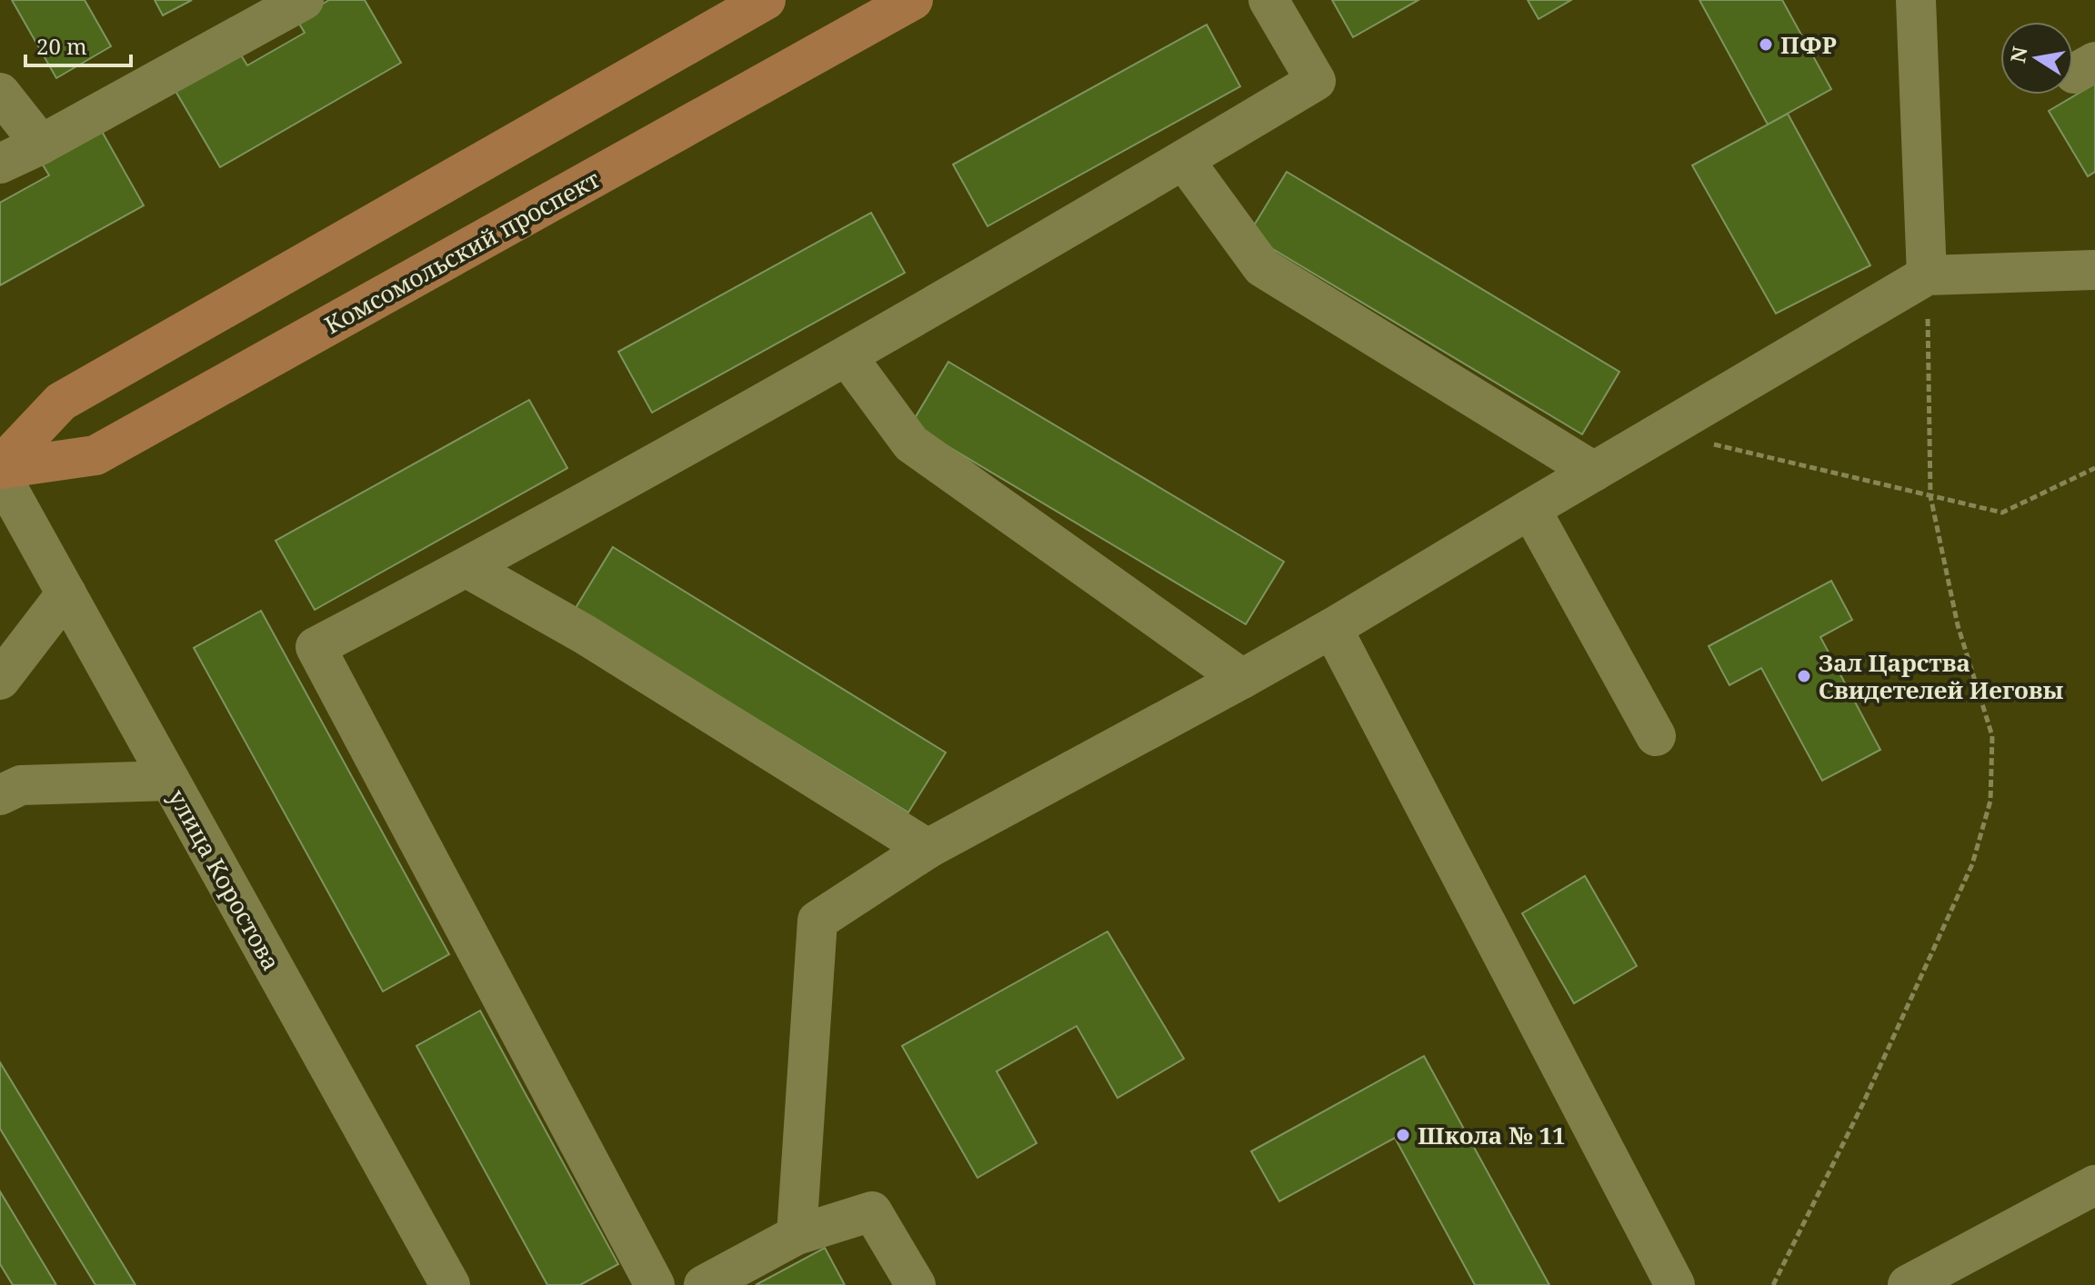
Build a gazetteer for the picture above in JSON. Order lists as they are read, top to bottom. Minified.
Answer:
{"streets":{"main road":["Комсомольский проспект"],"street":["улица Коростова"]},"places":["ПФР","Зал Царства Свидетелей Иеговы","Школа № 11"],"scale_bar":"20 m","north":"left"}
